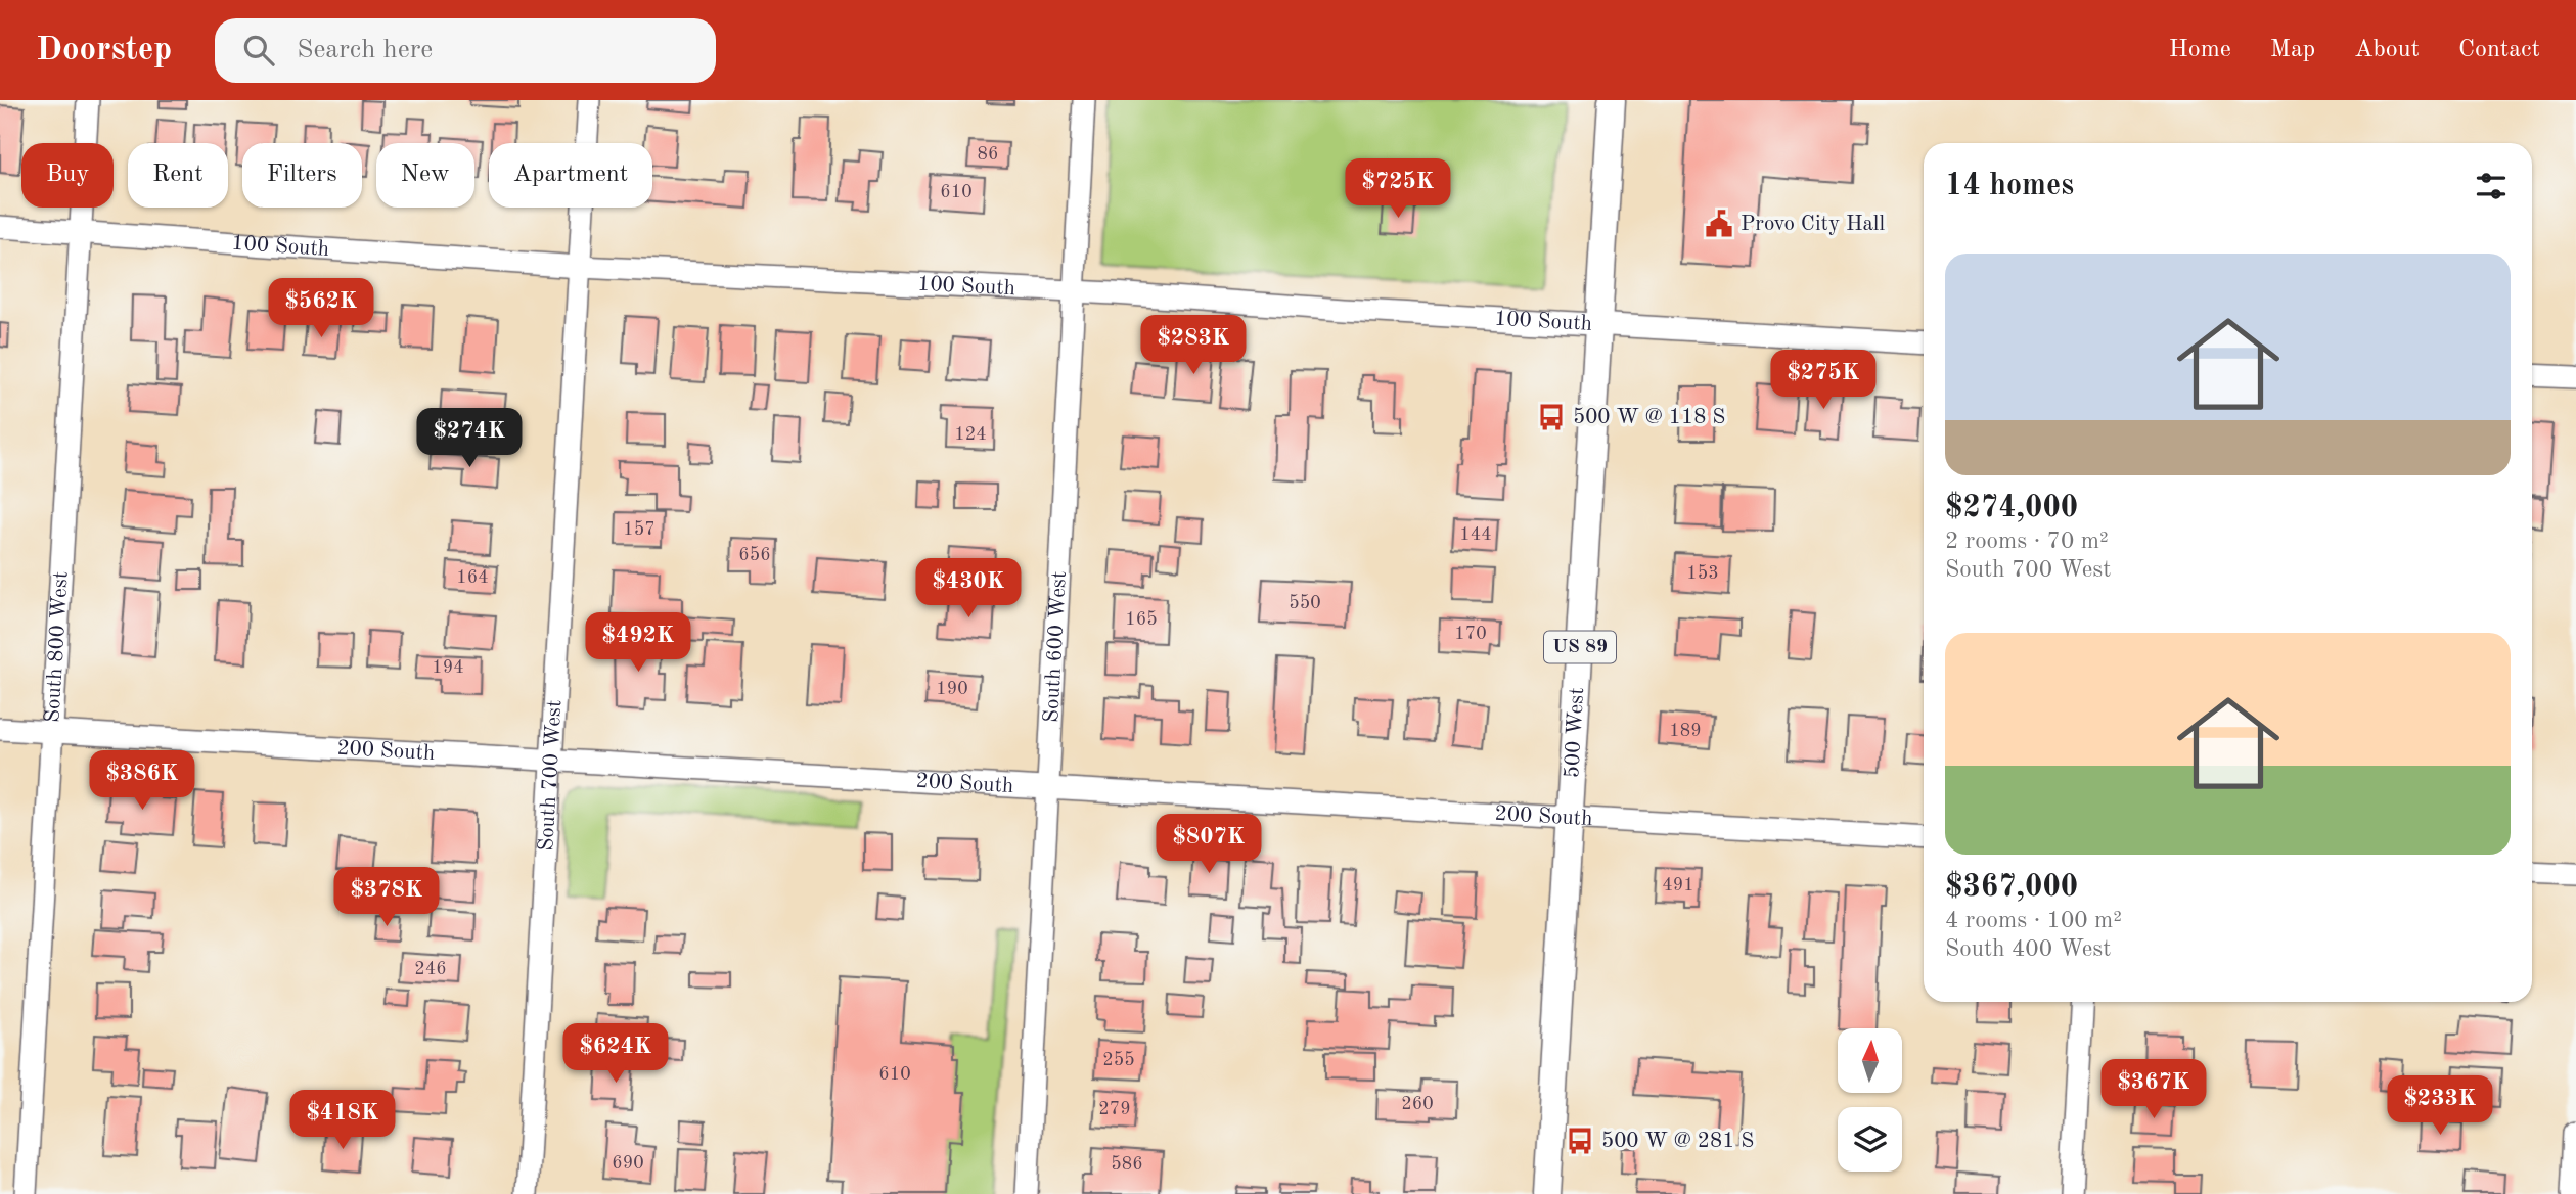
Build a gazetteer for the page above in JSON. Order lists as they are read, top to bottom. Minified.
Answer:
{"streets":{"main road":["US 89","500 West"],"street":["100 South","South 800 West","South 600 West","200 South","South 700 West"]},"crossings":[["100 South","South 800 West"],["100 South","South 600 West"],["100 South","500 West"],["100 South","South 700 West"],["South 800 West","200 South"],["South 600 West","200 South"],["500 West","200 South"],["200 South","South 700 West"]],"places":{"public building":["Provo City Hall"],"bus stop":["500 W @ 118 S","500 W @ 281 S"]},"house_numbers":["86","610","124","157","144","656","153","164","550","165","170","194","190","189","491","246","255","610","260","279","690","586"],"north":"top","page":{"header":"Doorstep","search":"Search here","nav":["Home","Map","About","Contact"],"chip":["Buy","Rent","Filters","New","Apartment"],"heading":"14 homes","price":["$725K","$562K","$283K","$275K","$274K","$430K","$492K","$386K","$807K","$378K","$624K","$367K","$233K","$418K"],"list":[{"name":"$274,000","note":"2 rooms · 70 m² · South 700 West"},{"name":"$367,000","note":"4 rooms · 100 m² · South 400 West"}]}}
